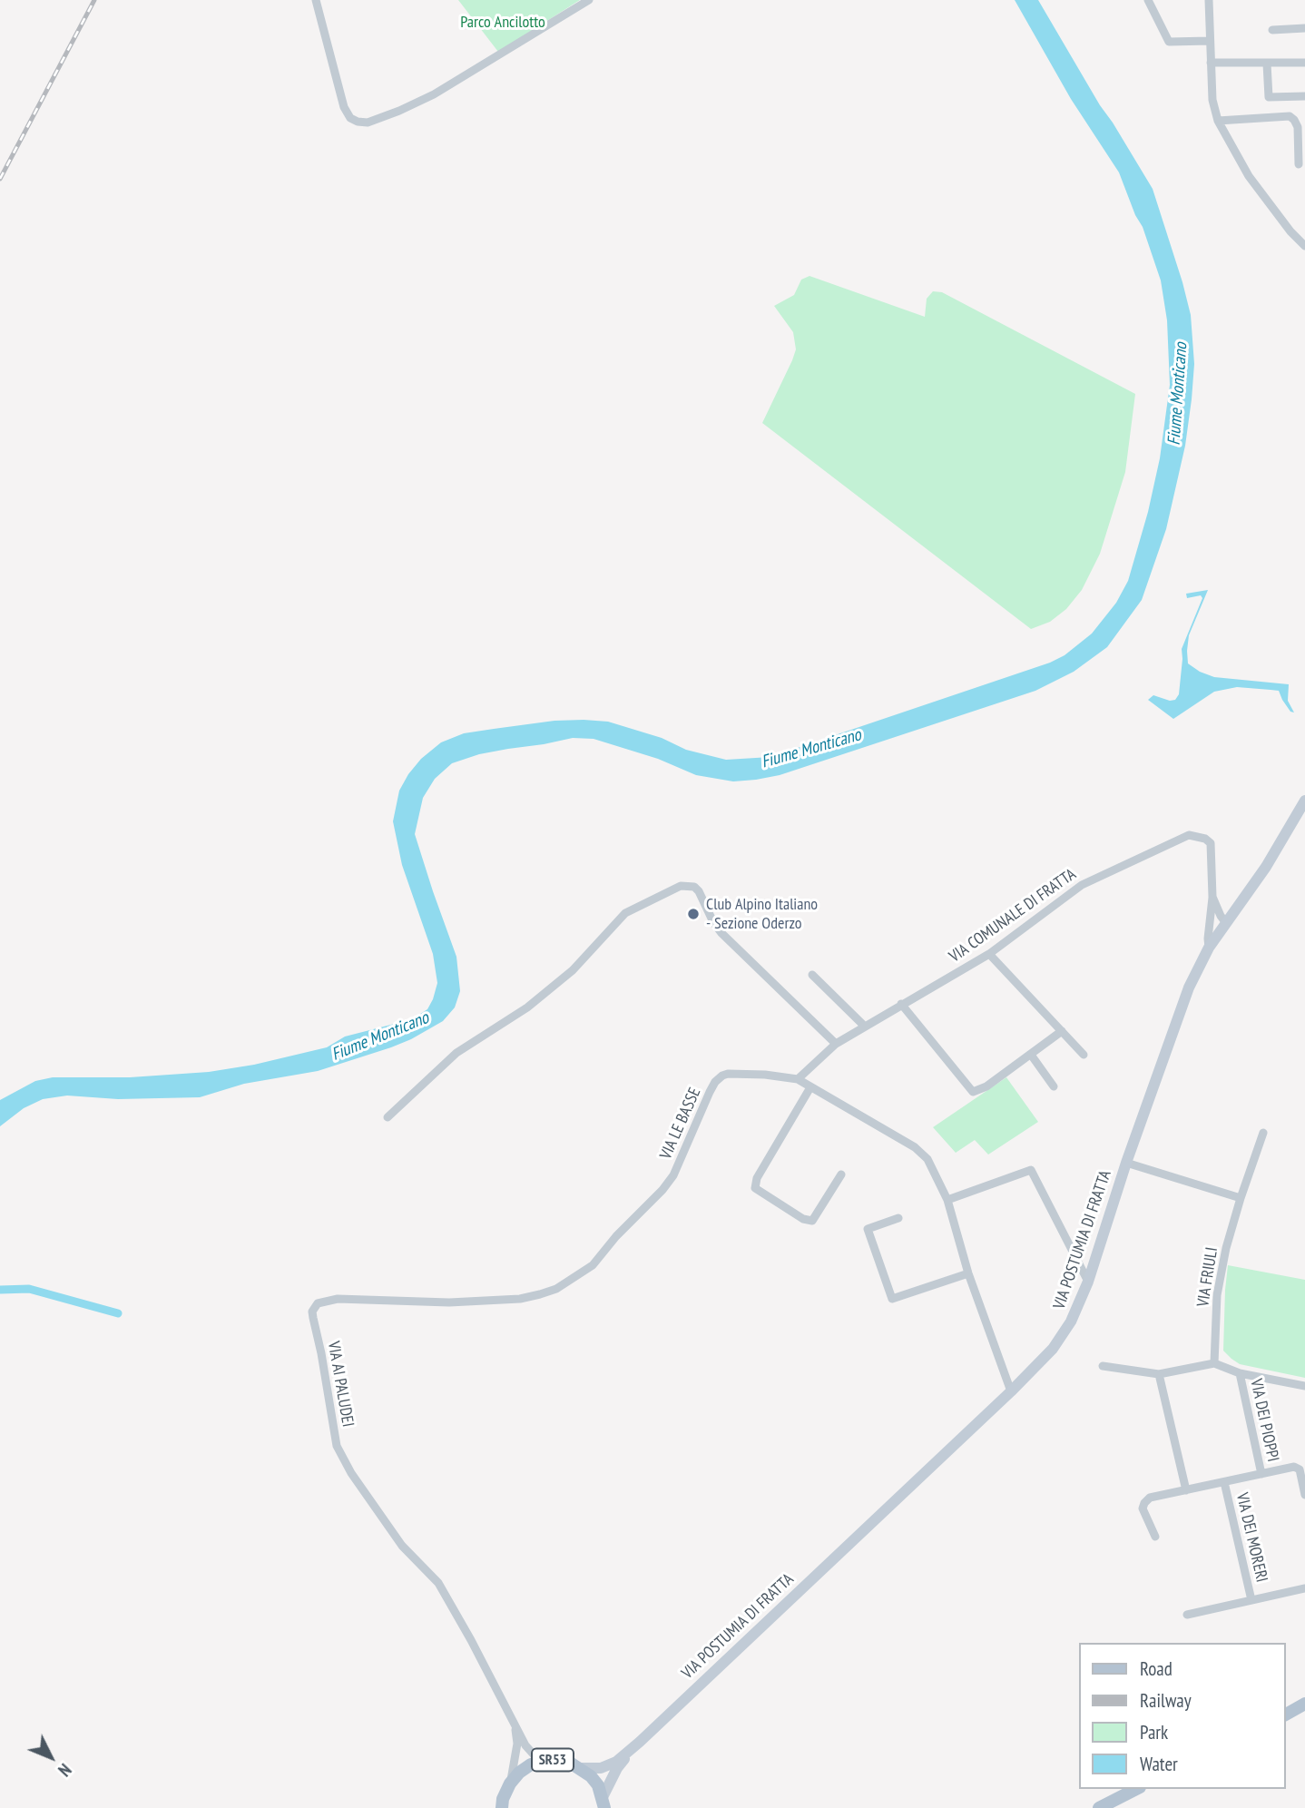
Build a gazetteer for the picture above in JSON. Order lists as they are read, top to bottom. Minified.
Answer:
{"streets":{"main road":["VIA POSTUMIA DI FRATTA","SR53"],"street":["VIA COMUNALE DI FRATTA","VIA LE BASSE","VIA FRIULI","VIA AI PALUDEI","VIA DEI PIOPPI","VIA DEI MORERI"]},"crossings":[["VIA COMUNALE DI FRATTA","VIA POSTUMIA DI FRATTA"],["VIA LE BASSE","VIA POSTUMIA DI FRATTA"],["VIA LE BASSE","VIA AI PALUDEI"],["VIA POSTUMIA DI FRATTA","SR53"],["VIA AI PALUDEI","SR53"],["VIA DEI PIOPPI","VIA DEI MORERI"]],"water":["Fiume Monticano"],"parks":["Parco Ancilotto"],"places":["Club Alpino Italiano - Sezione Oderzo"],"legend":["Road","Railway","Park","Water"],"north":"bottom right"}
